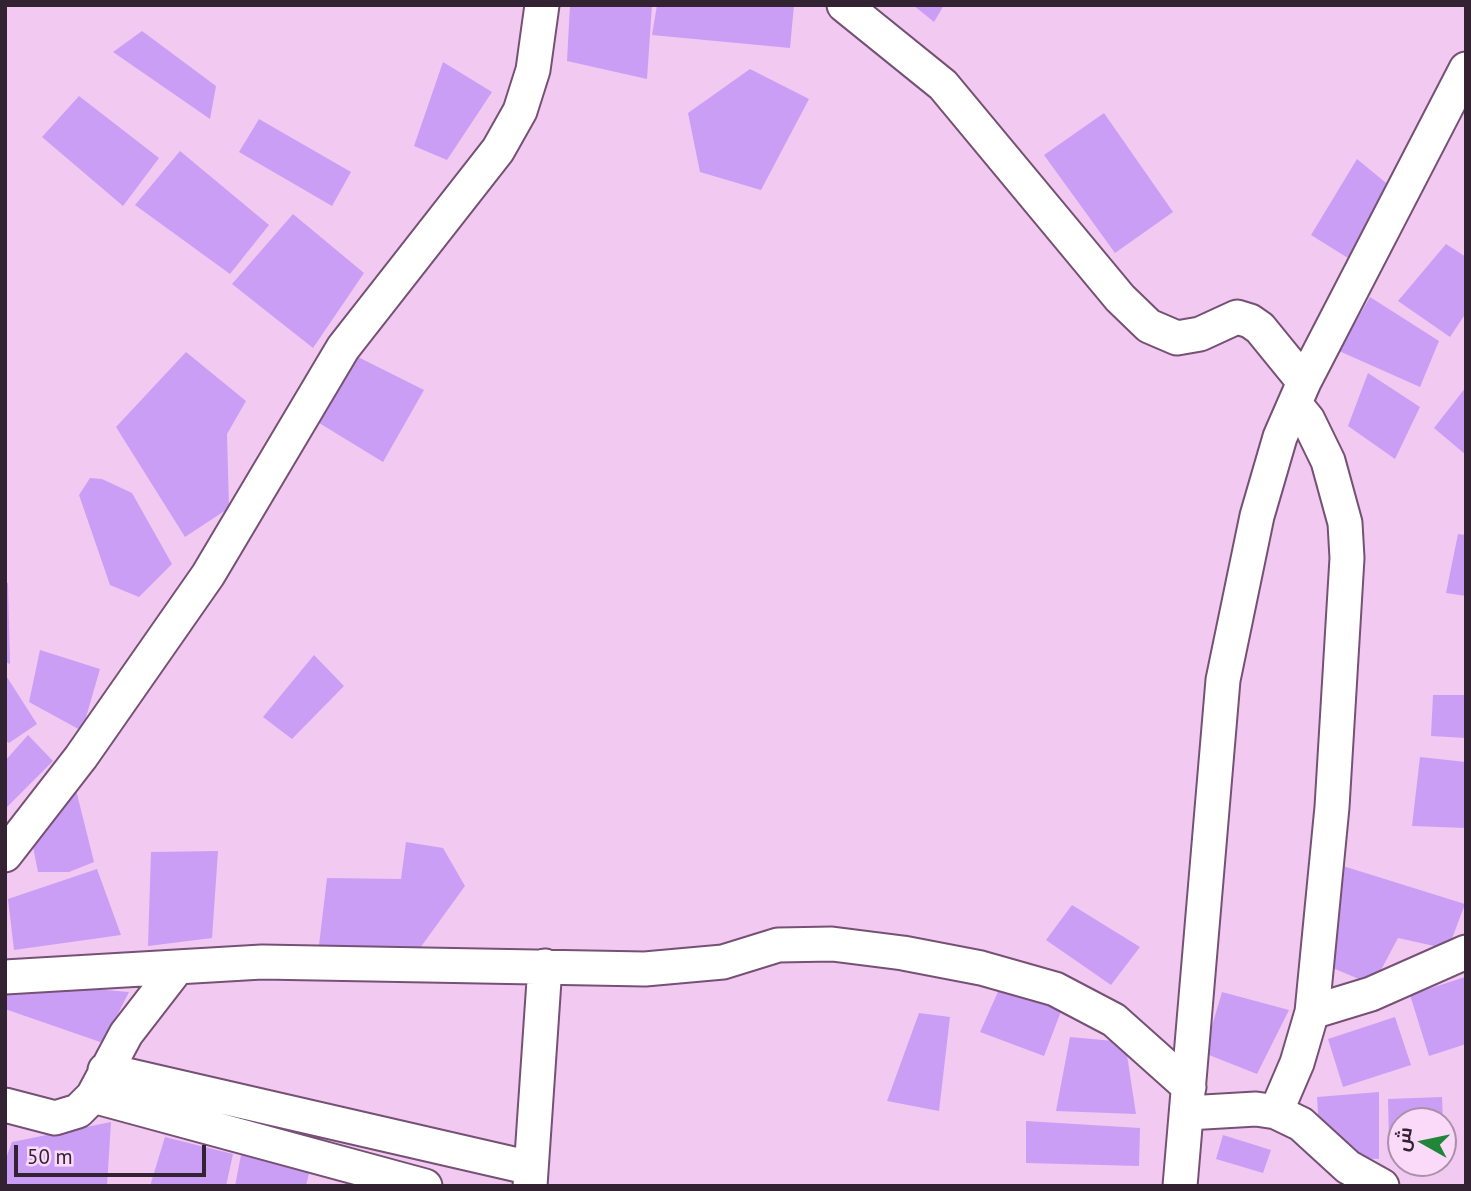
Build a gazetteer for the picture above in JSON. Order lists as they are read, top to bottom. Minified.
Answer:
{"scale_bar":"50 m","north":"left"}
